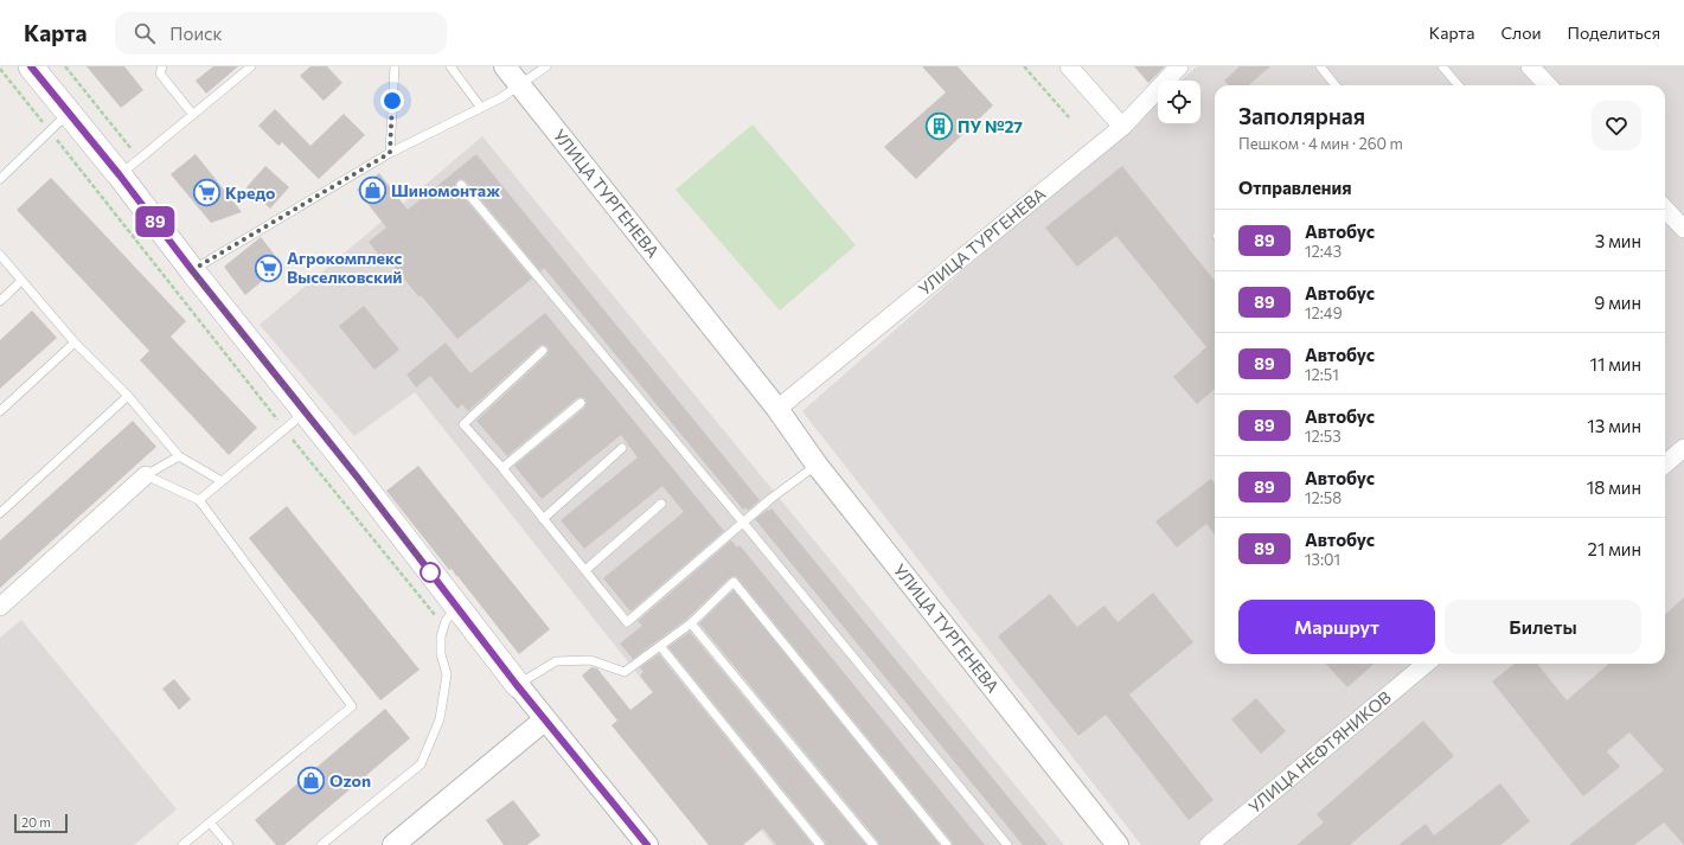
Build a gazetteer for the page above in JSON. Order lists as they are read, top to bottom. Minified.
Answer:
{"streets":{"street":["УЛИЦА ТУРГЕНЕВА","УЛИЦА НЕФТЯНИКОВ"]},"places":{"building":["ПУ №27"],"shop":["Шиномонтаж","Ozon"],"supermarket":["Кредо","Агрокомплекс Выселковский"]},"lines":["bus line 89"],"scale_bar":"20 m","page":{"header":"Карта","search":"Поиск","nav":["Карта","Слои","Поделиться"],"on_map":"89","heading":[["Заполярная","Пешком · 4 мин · 260 m"],"Отправления"],"list":[{"mark":"89","name":"Автобус","note":"12:43","value":"3 мин"},{"mark":"89","name":"Автобус","note":"12:49","value":"9 мин"},{"mark":"89","name":"Автобус","note":"12:51","value":"11 мин"},{"mark":"89","name":"Автобус","note":"12:53","value":"13 мин"},{"mark":"89","name":"Автобус","note":"12:58","value":"18 мин"},{"mark":"89","name":"Автобус","note":"13:01","value":"21 мин"}],"buttons":["Маршрут","Билеты"],"scale":"20 m"}}
